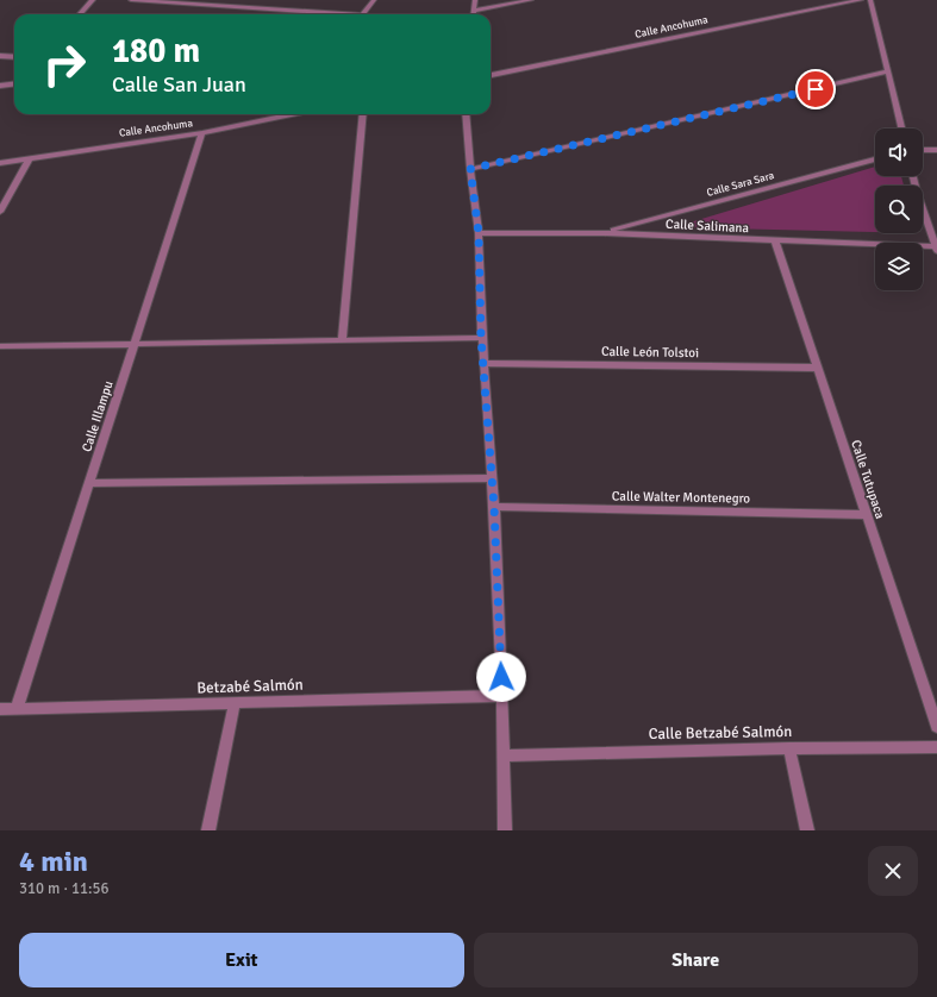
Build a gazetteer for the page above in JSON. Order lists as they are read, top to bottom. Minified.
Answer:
{"streets":{"street":["Calle Ancohuma","Calle Sara Sara","Calle Salimana","Calle León Tolstoi","Calle Illampu","Calle Tutupaca","Calle Walter Montenegro","Betzabé Salmón","Calle Betzabé Salmón"]},"crossings":[["Calle Ancohuma","Calle Illampu"],["Calle Sara Sara","Calle Salimana"],["Calle Salimana","Calle Tutupaca"],["Calle León Tolstoi","Calle Tutupaca"],["Calle Illampu","Betzabé Salmón"],["Calle Tutupaca","Calle Walter Montenegro"]],"page":{"turn":["180 m","Calle San Juan"],"heading":["4 min","310 m · 11:56"],"buttons":["Exit","Share"]}}
